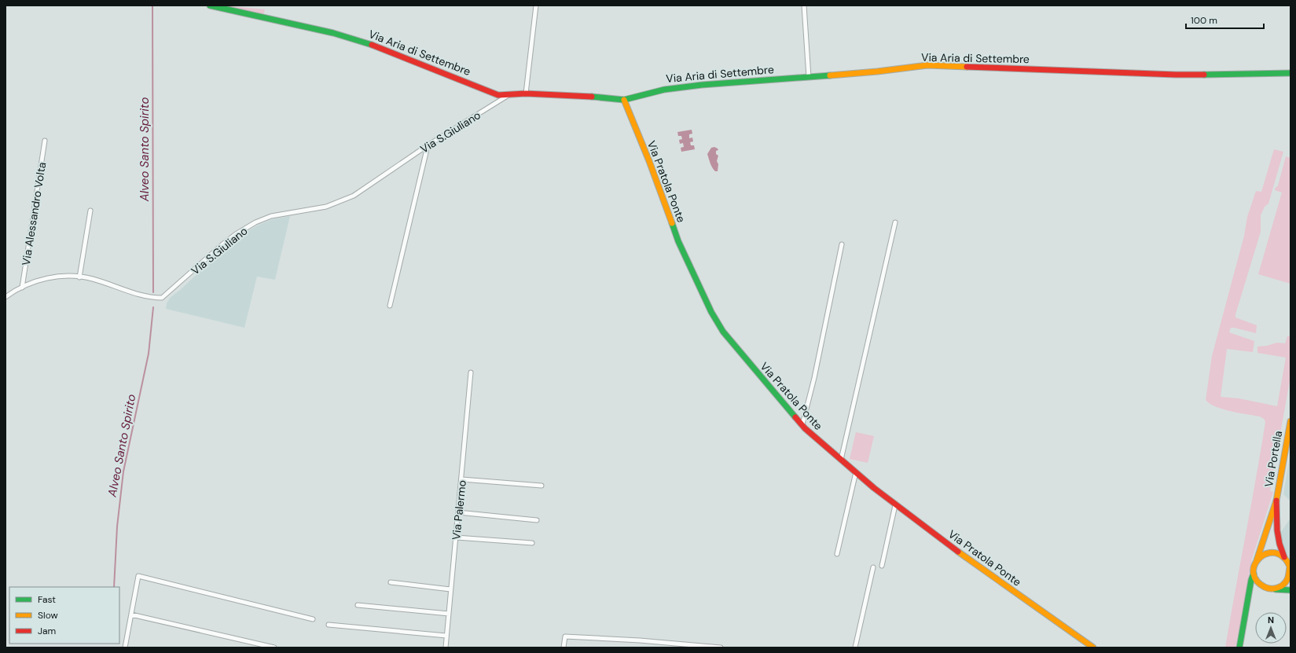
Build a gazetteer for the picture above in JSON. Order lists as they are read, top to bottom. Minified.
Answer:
{"streets":{"street":["Via Aria di Settembre","Via S.Giuliano","Via Pratola Ponte","Via Alessandro Volta","Via Portella","Via Palermo"]},"crossings":[["Via Aria di Settembre","Via S.Giuliano"],["Via Aria di Settembre","Via Pratola Ponte"],["Via S.Giuliano","Via Alessandro Volta"]],"water":["Alveo Santo Spirito"],"legend":["Fast","Slow","Jam"],"scale_bar":"100 m","north":"top"}
